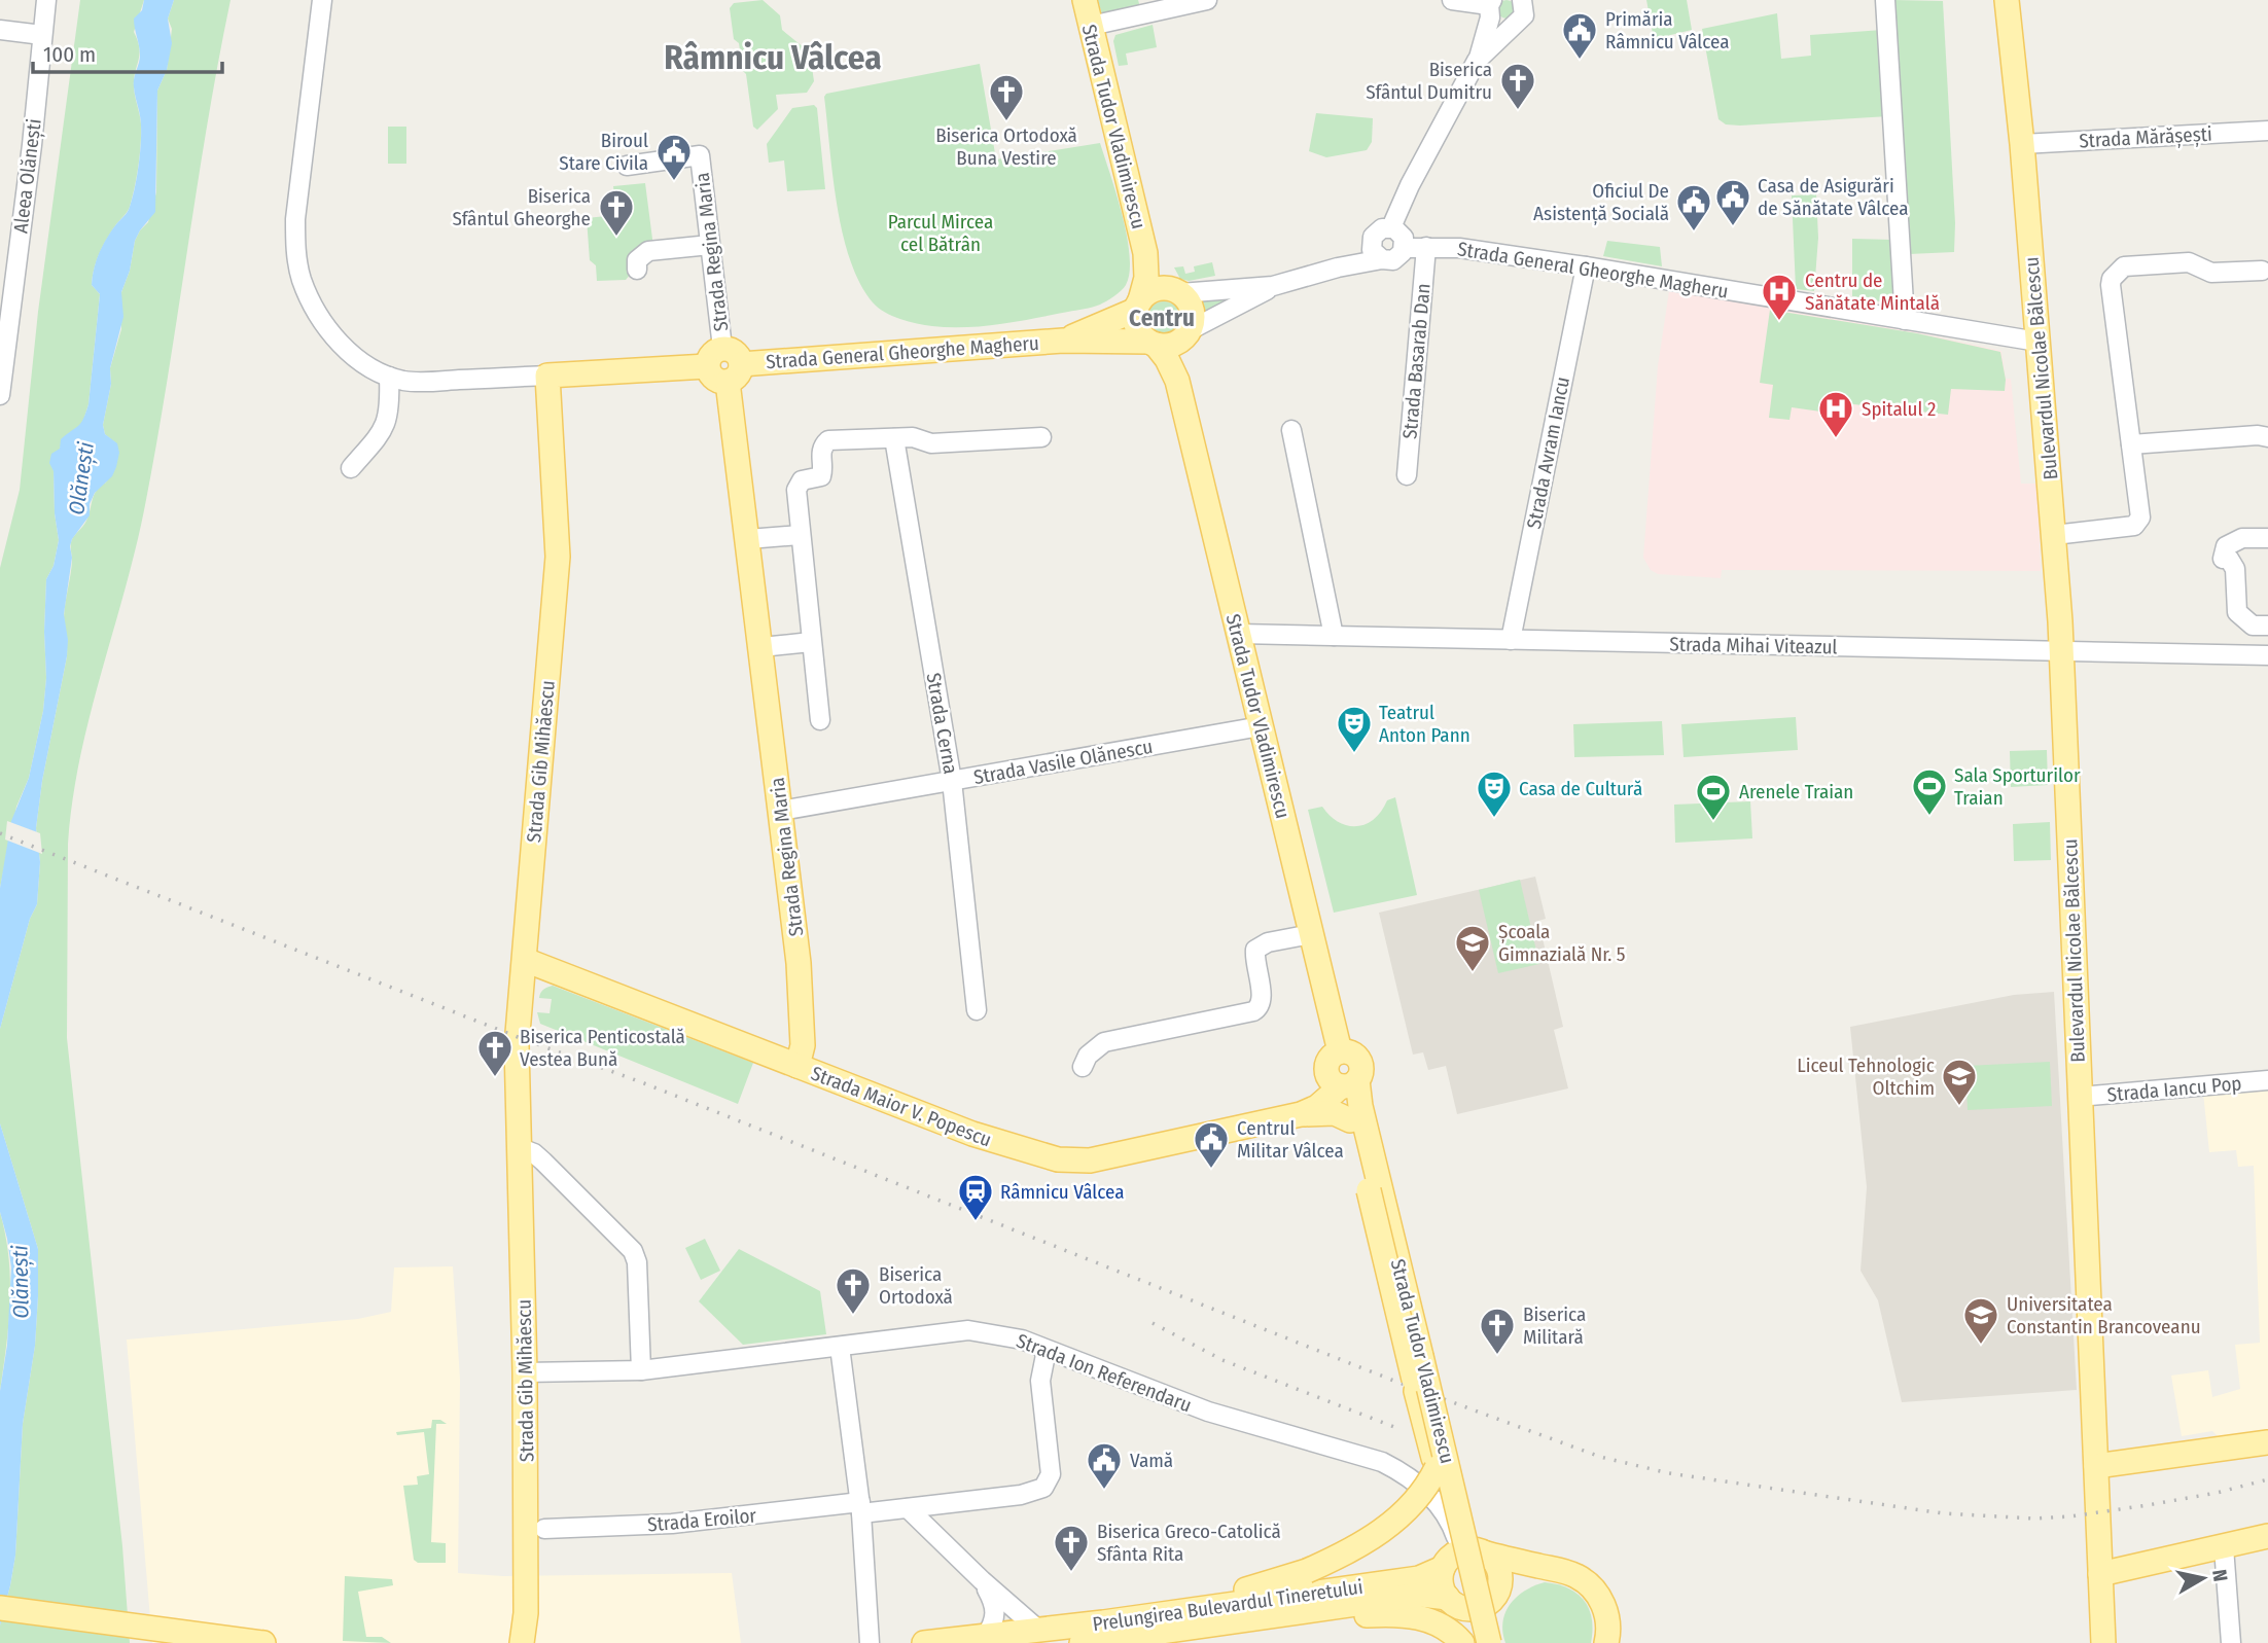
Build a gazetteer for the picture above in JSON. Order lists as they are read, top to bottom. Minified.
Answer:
{"streets":{"main road":["Strada Tudor Vladimirescu","Strada Regina Maria","Strada General Gheorghe Magheru","Bulevardul Nicolae Bălcescu","Strada Gib Mihăescu","Strada Maior V. Popescu","Prelungirea Bulevardul Tineretului"],"street":["Strada Mărășești","Aleea Olănești","Strada Basarab Dan","Strada Avram Iancu","Strada Mihai Viteazul","Strada Cerna","Strada Vasile Olănescu","Strada Iancu Pop","Strada Ion Referendaru","Strada Eroilor"]},"crossings":[["Strada Tudor Vladimirescu","Strada General Gheorghe Magheru"],["Strada Tudor Vladimirescu","Strada Mihai Viteazul"],["Strada Tudor Vladimirescu","Strada Vasile Olănescu"],["Strada Tudor Vladimirescu","Strada Maior V. Popescu"],["Strada Mărășești","Bulevardul Nicolae Bălcescu"],["Strada Regina Maria","Strada General Gheorghe Magheru"],["Strada Regina Maria","Strada Vasile Olănescu"],["Strada Regina Maria","Strada Maior V. Popescu"],["Strada General Gheorghe Magheru","Strada Basarab Dan"],["Strada General Gheorghe Magheru","Bulevardul Nicolae Bălcescu"],["Strada General Gheorghe Magheru","Strada Avram Iancu"],["Bulevardul Nicolae Bălcescu","Strada Mihai Viteazul"],["Bulevardul Nicolae Bălcescu","Strada Iancu Pop"],["Strada Avram Iancu","Strada Mihai Viteazul"],["Strada Cerna","Strada Vasile Olănescu"],["Strada Gib Mihăescu","Strada Maior V. Popescu"],["Strada Gib Mihăescu","Strada Ion Referendaru"],["Strada Ion Referendaru","Strada Eroilor"],["Strada Ion Referendaru","Prelungirea Bulevardul Tineretului"]],"districts":["Râmnicu Vâlcea","Centru"],"water":["Olănești"],"parks":["Parcul Mircea cel Bătrân"],"places":{"public building":["Primăria Râmnicu Vâlcea","Biroul Stare Civila","Casa de Asigurări de Sănătate Vâlcea","Oficiul De Asistență Socială","Centrul Militar Vâlcea","Vamă"],"church":["Biserica Sfântul Dumitru","Biserica Ortodoxă Buna Vestire","Biserica Sfântul Gheorghe","Biserica Penticostală Vestea Bună","Biserica Ortodoxă","Biserica Militară","Biserica Greco-Catolică Sfânta Rita"],"hospital":["Centru de Sănătate Mintală","Spitalul 2"],"theatre":["Teatrul Anton Pann","Casa de Cultură"],"sports":["Sala Sporturilor Traian","Arenele Traian"],"school or university":["Școala Gimnazială Nr. 5","Liceul Tehnologic Oltchim","Universitatea Constantin Brancoveanu"],"station":["Râmnicu Vâlcea"]},"scale_bar":"100 m","north":"right"}
